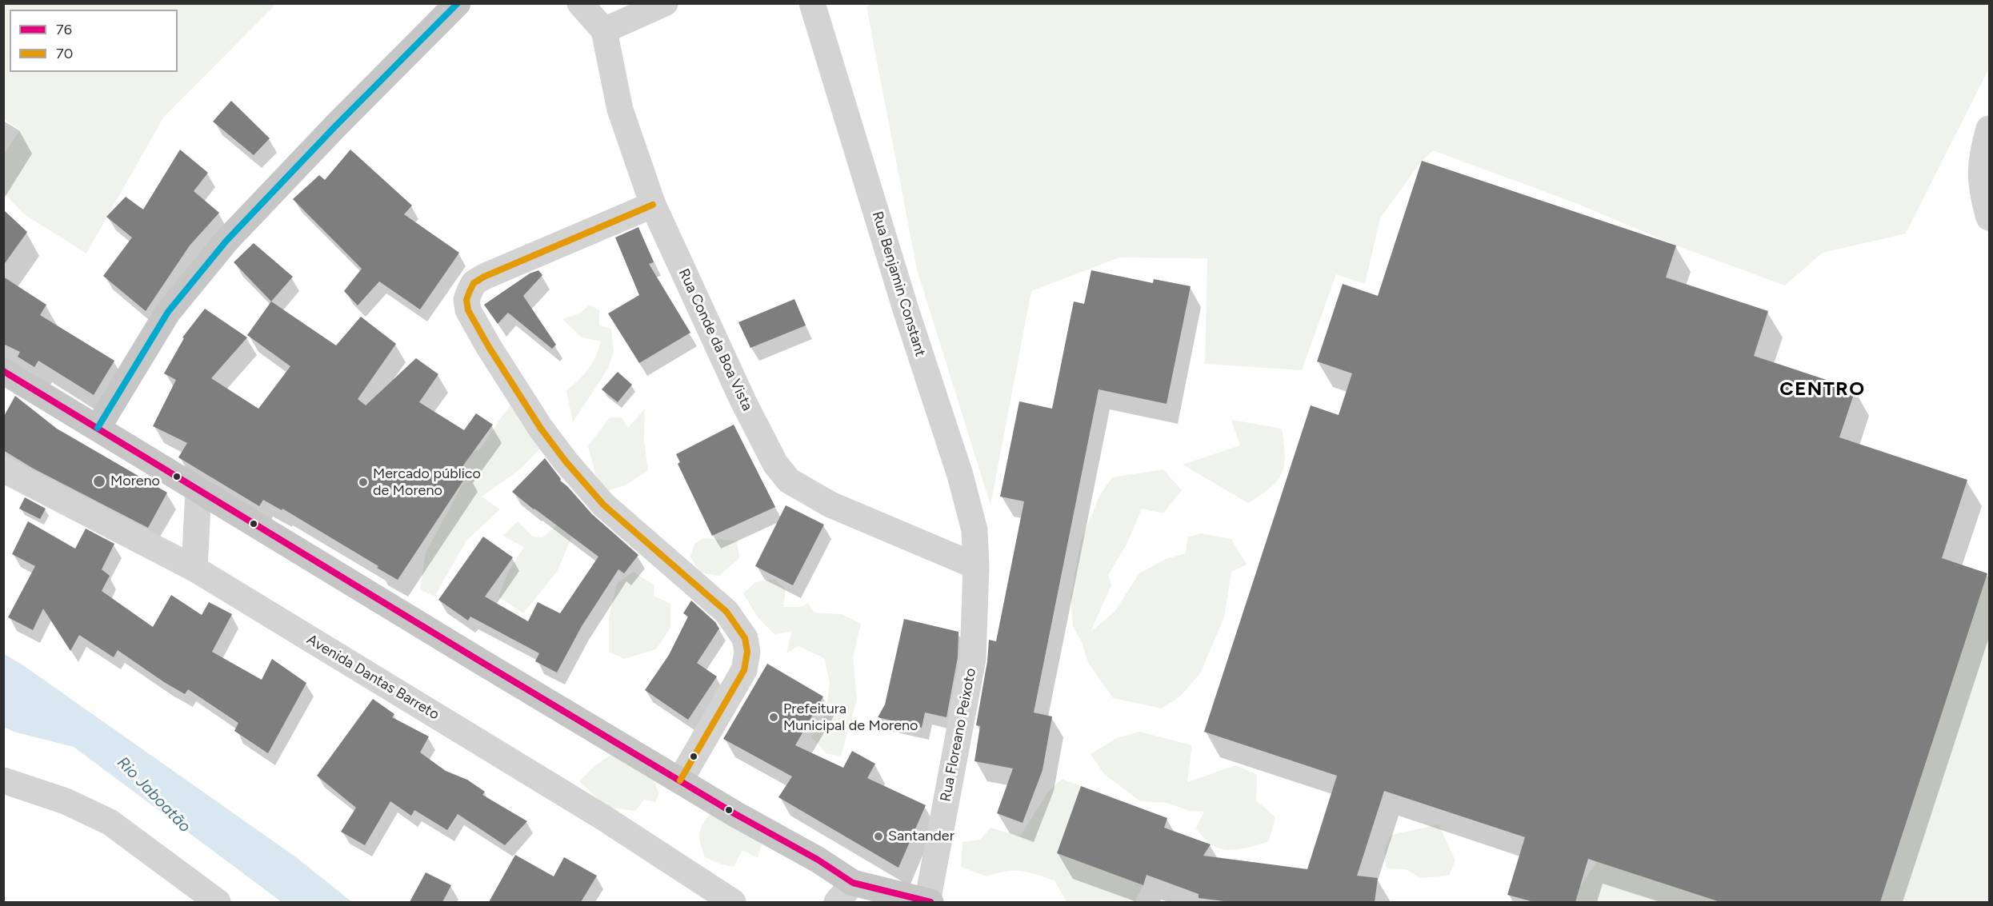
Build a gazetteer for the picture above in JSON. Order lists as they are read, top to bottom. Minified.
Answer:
{"streets":{"street":["Rua Benjamin Constant","Rua Conde da Boa Vista","Avenida Dantas Barreto","Rua Floreano Peixoto"]},"crossings":[["Rua Benjamin Constant","Rua Conde da Boa Vista"],["Rua Benjamin Constant","Rua Floreano Peixoto"],["Rua Conde da Boa Vista","Rua Floreano Peixoto"]],"districts":["CENTRO"],"water":["Rio Jaboatão"],"places":["Moreno","Mercado público de Moreno","Prefeitura Municipal de Moreno","Santander"],"lines":["transit line 70","transit line 76"],"legend":["76","70"]}
